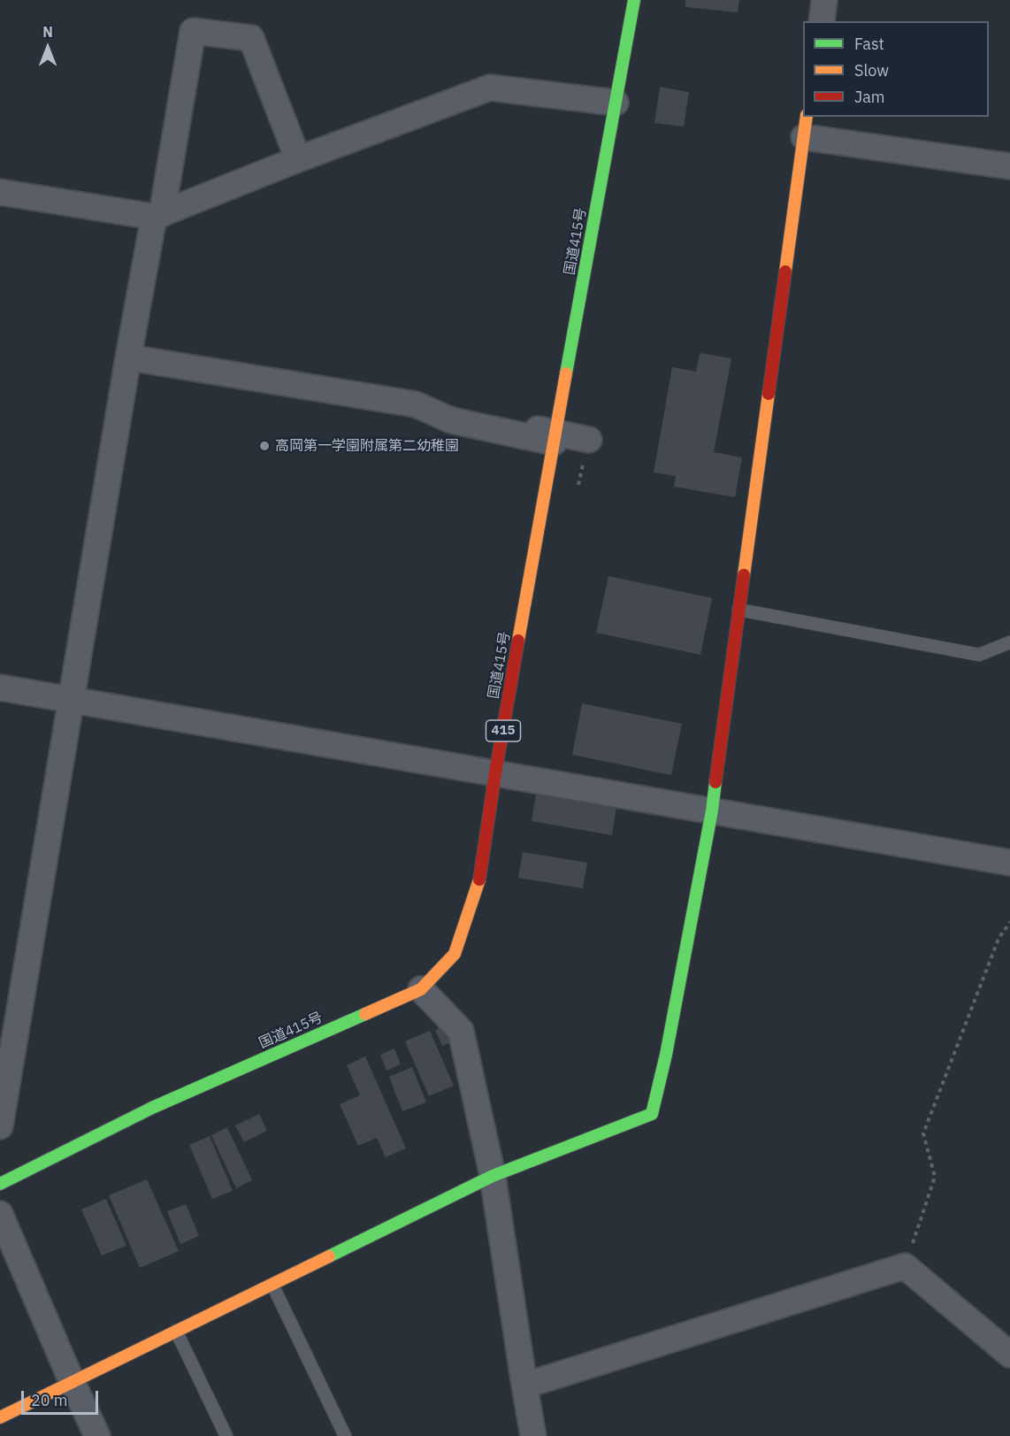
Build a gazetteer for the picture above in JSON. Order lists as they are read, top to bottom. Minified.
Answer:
{"streets":{"main road":["国道415号","415"]},"places":["高岡第一学園附属第二幼稚園"],"legend":["Fast","Slow","Jam"],"scale_bar":"20 m","north":"top"}
